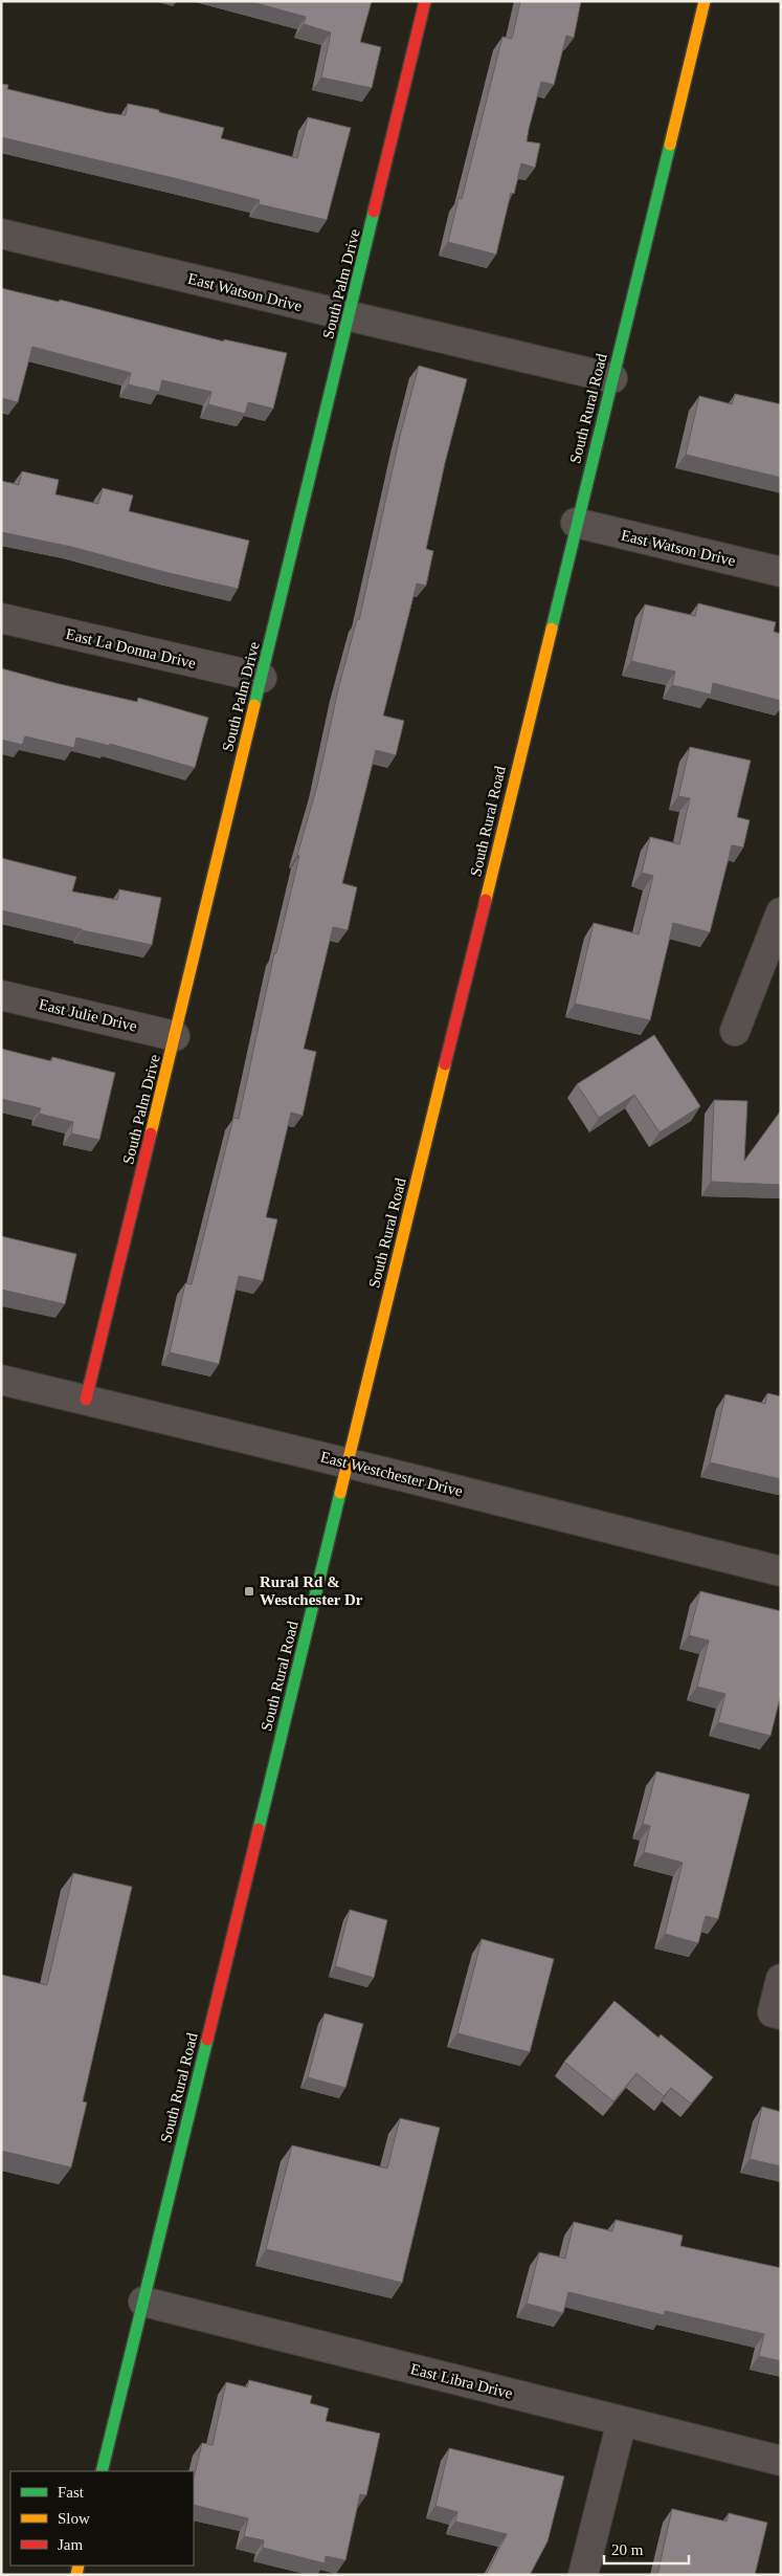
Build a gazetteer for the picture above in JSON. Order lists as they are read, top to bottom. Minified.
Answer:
{"streets":{"main road":["South Palm Drive","South Rural Road"],"street":["East Watson Drive","East La Donna Drive","East Julie Drive","East Westchester Drive","East Libra Drive"]},"crossings":[["South Palm Drive","East Watson Drive"],["South Palm Drive","East La Donna Drive"],["South Palm Drive","East Julie Drive"],["South Palm Drive","East Westchester Drive"],["East Watson Drive","South Rural Road"],["South Rural Road","East Westchester Drive"],["South Rural Road","East Libra Drive"]],"places":{"transit":["Rural Rd & Westchester Dr"]},"legend":["Fast","Slow","Jam"],"scale_bar":"20 m"}
